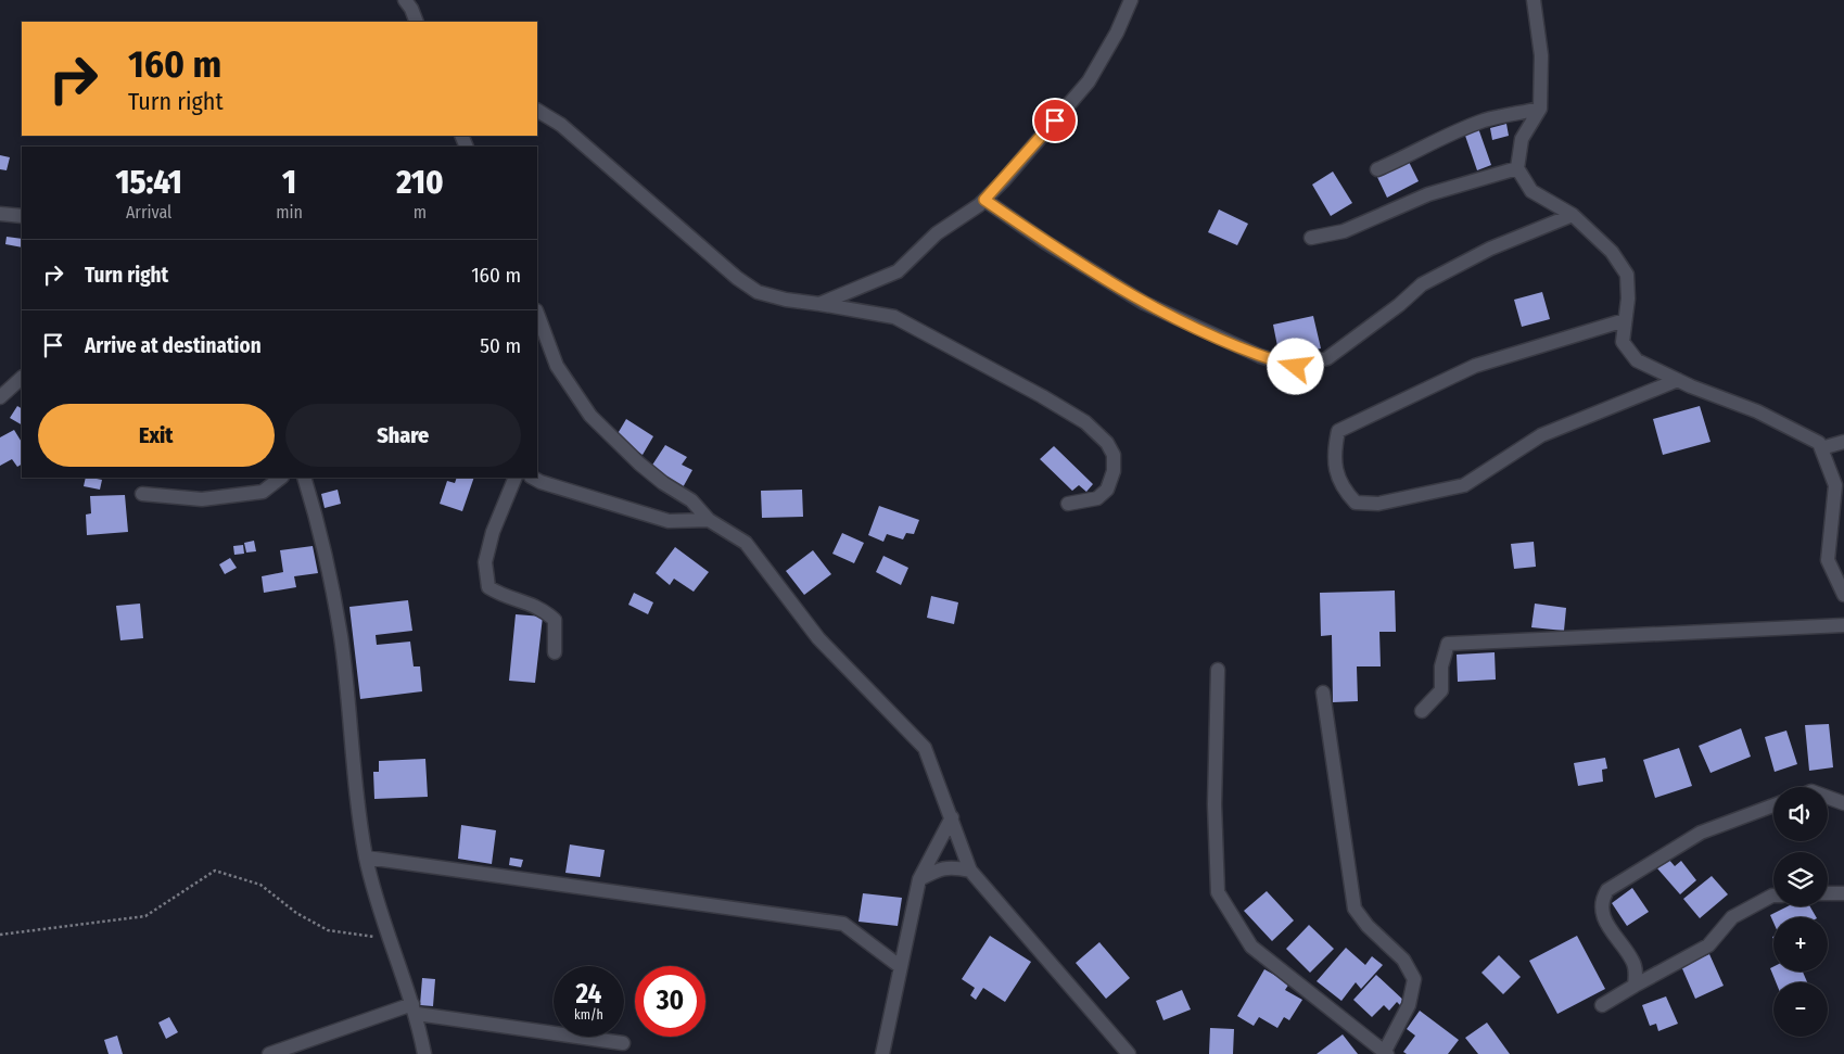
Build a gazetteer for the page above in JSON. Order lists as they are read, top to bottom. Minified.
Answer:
{"page":{"turn":["160 m","Turn right"],"eta":["15:41","Arrival","1","min","210","m"],"list":[{"name":"Turn right","value":"160 m"},{"name":"Arrive at destination","value":"50 m"}],"buttons":["Exit","Share"],"map_buttons":["+","−"],"speed":"24 km/h","limit":"30"}}
